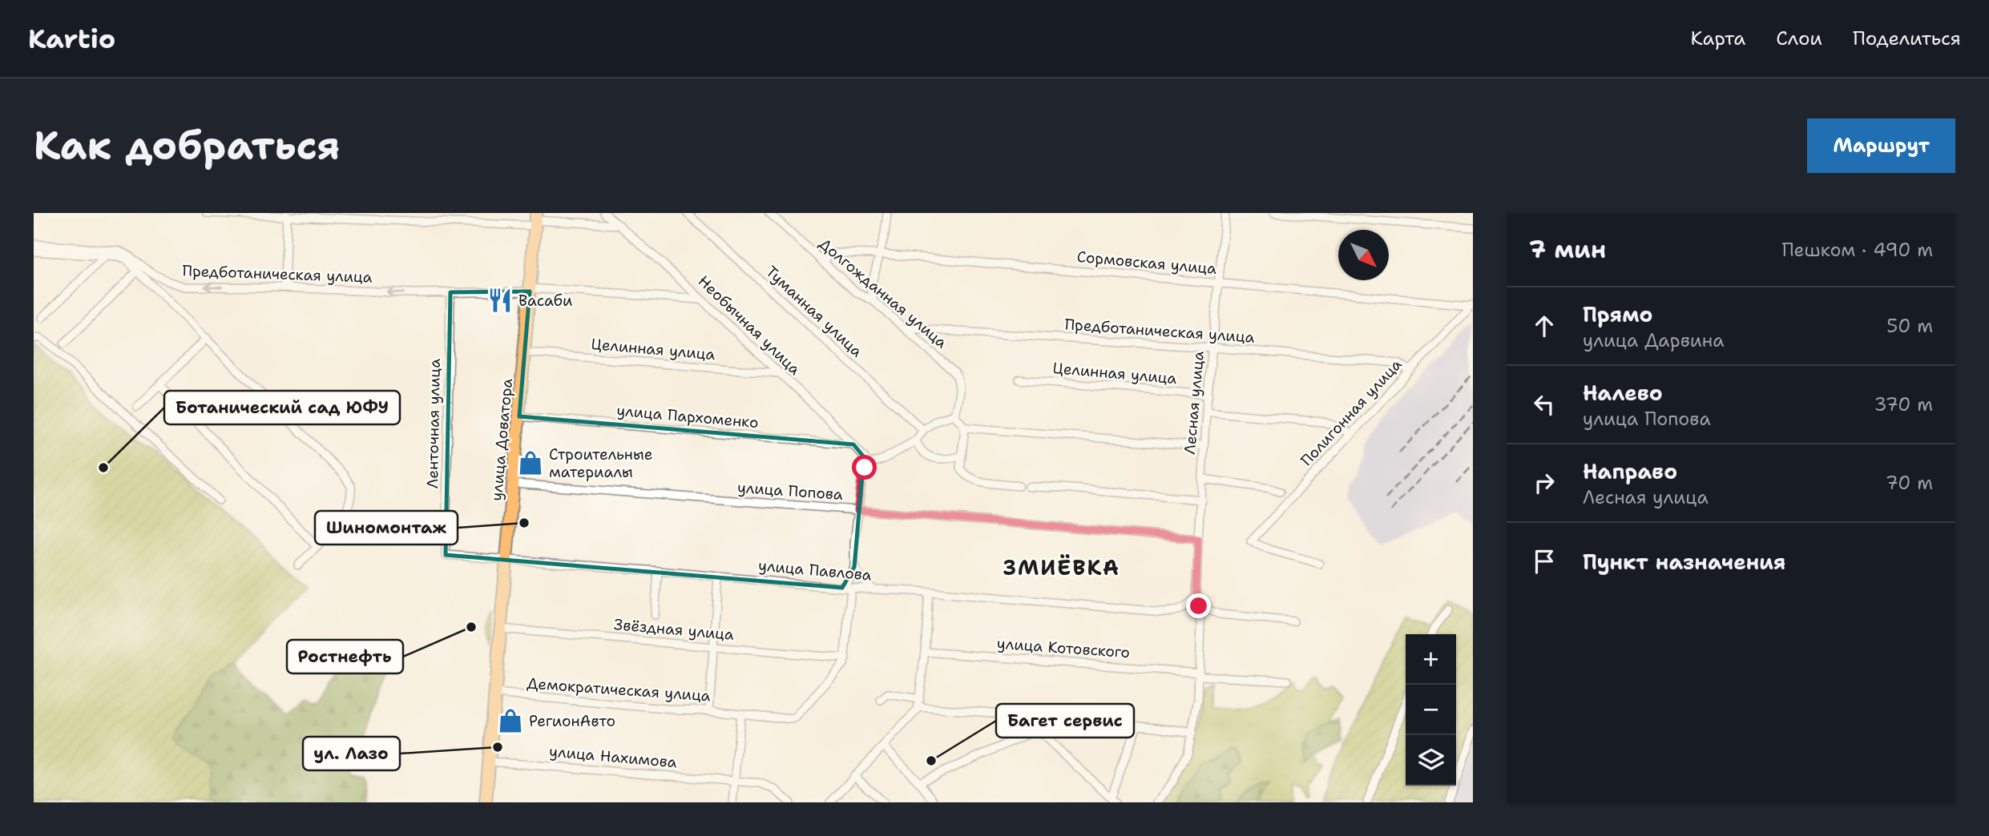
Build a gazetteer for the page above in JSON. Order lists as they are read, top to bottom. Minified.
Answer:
{"streets":{"main road":["улица Доватора"],"street":["Сормовская улица","Предботаническая улица","Долгожданная улица","Туманная улица","Необычная улица","Целинная улица","Лесная улица","Полигонная улица","улица Пархоменко","Ленточная улица","улица Попова","улица Павлова","Звёздная улица","улица Котовского","Демократическая улица","улица Нахимова"]},"crossings":[["Сормовская улица","Долгожданная улица"],["Сормовская улица","Лесная улица"],["Сормовская улица","Полигонная улица"],["Предботаническая улица","Долгожданная улица"],["Предботаническая улица","Необычная улица"],["Предботаническая улица","Лесная улица"],["Предботаническая улица","Полигонная улица"],["Предботаническая улица","Ленточная улица"],["Предботаническая улица","улица Доватора"],["Долгожданная улица","Туманная улица"],["Необычная улица","Целинная улица"],["Необычная улица","улица Пархоменко"],["Целинная улица","Лесная улица"],["Целинная улица","улица Доватора"],["Лесная улица","улица Попова"],["Лесная улица","улица Павлова"],["Лесная улица","улица Котовского"],["улица Пархоменко","улица Доватора"],["Ленточная улица","улица Павлова"],["улица Доватора","улица Попова"],["улица Доватора","улица Павлова"],["улица Доватора","Звёздная улица"],["улица Доватора","Демократическая улица"],["улица Доватора","улица Нахимова"],["Звёздная улица","Демократическая улица"]],"one_way":["Предботаническая улица"],"districts":["ЗМИЁВКА"],"places":{"restaurant":["Васаби"],"shop":["Строительные материалы","РегионАвто"],"other":["Ботанический сад ЮФУ","Шиномонтаж","Ростнефть","ул. Лазо","Багет сервис"]},"north":"bottom right","page":{"header":"Kartio","nav":["Карта","Слои","Поделиться"],"buttons":"Маршрут","title":"Как добраться","heading":["7 мин","Пешком · 490 m"],"list":[["Прямо","улица Дарвина","50 m"],["Налево","улица Попова","370 m"],["Направо","Лесная улица","70 m"],"Пункт назначения"],"map_buttons":["+","−"]}}
